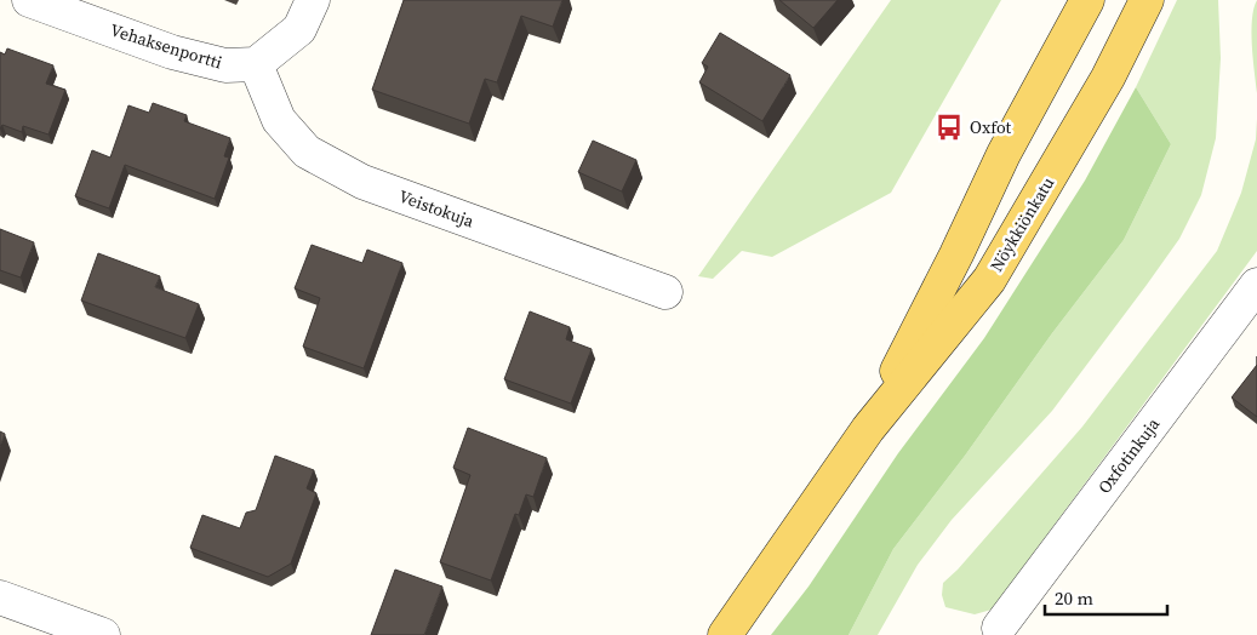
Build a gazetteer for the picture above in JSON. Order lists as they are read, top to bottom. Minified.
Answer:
{"streets":{"main road":["Nöykkiönkatu"],"street":["Vehaksenportti","Veistokuja","Oxfotinkuja"]},"crossings":[["Vehaksenportti","Veistokuja"]],"places":{"bus stop":["Oxfot"]},"scale_bar":"20 m"}
